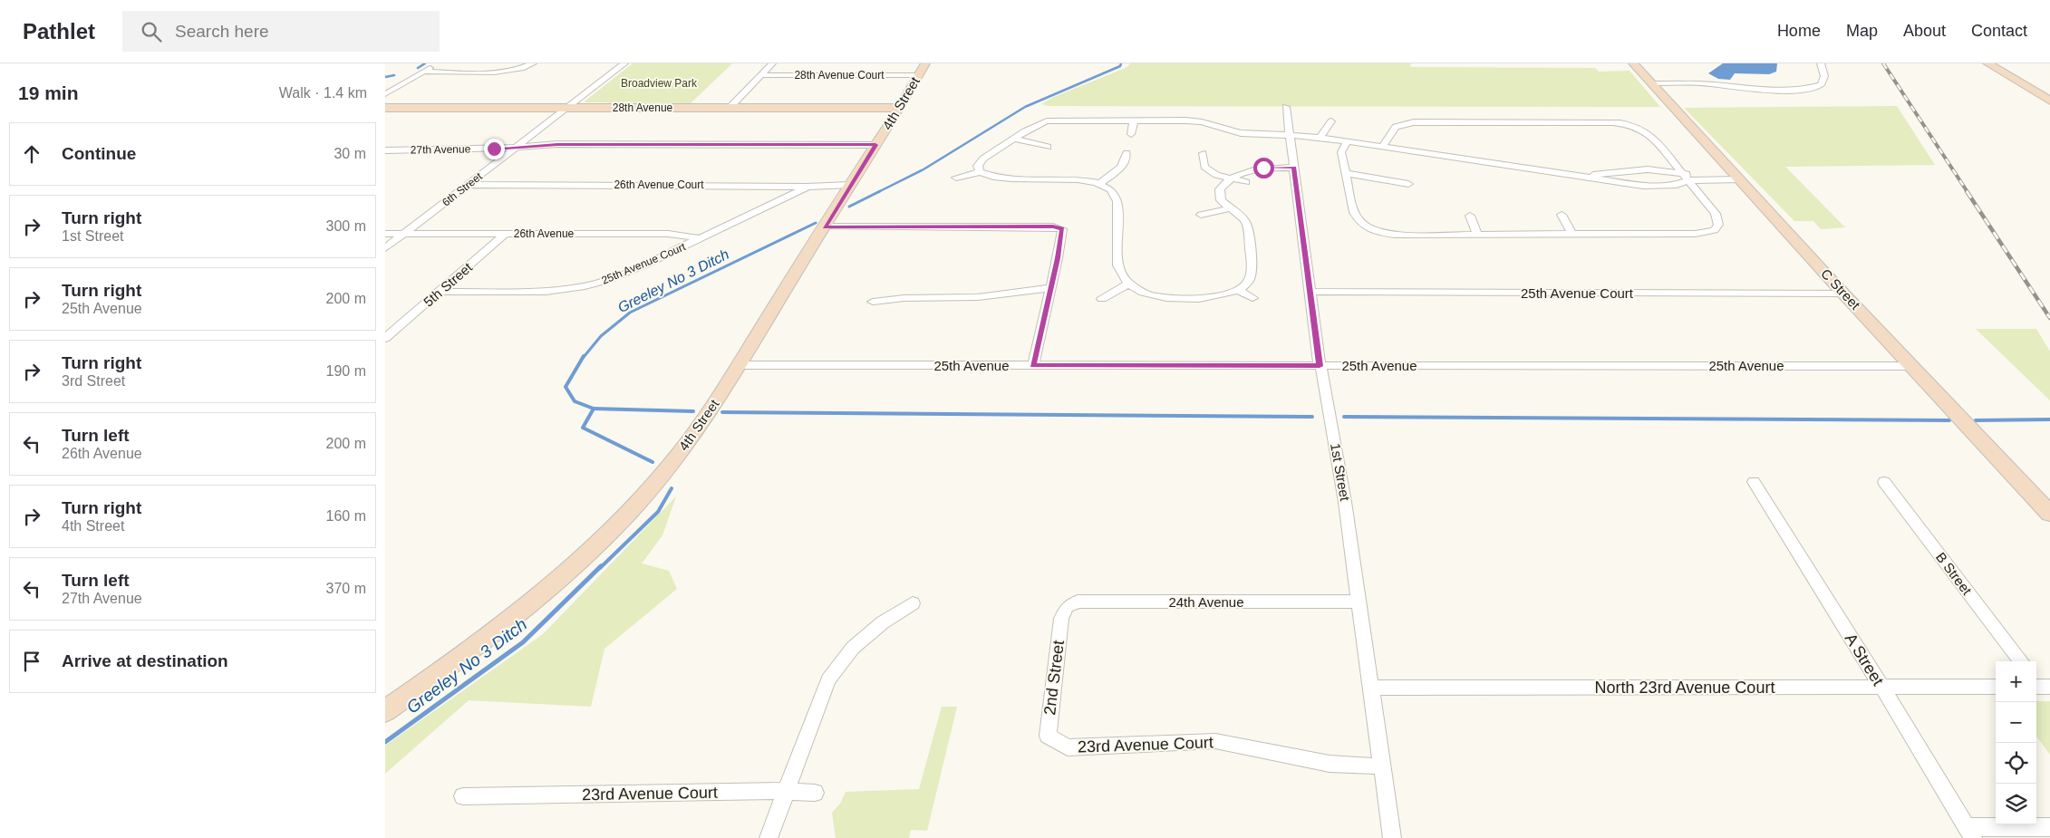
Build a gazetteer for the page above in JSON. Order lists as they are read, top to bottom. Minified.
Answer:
{"streets":{"street":["28th Avenue Court","4th Street","28th Avenue","27th Avenue","26th Avenue Court","6th Street","26th Avenue","25th Avenue Court","5th Street","C Street","25th Avenue","1st Street","B Street","24th Avenue","A Street","2nd Street","North 23rd Avenue Court","23rd Avenue Court"]},"crossings":[["28th Avenue Court","4th Street"],["4th Street","28th Avenue"],["4th Street","27th Avenue"],["4th Street","26th Avenue Court"],["4th Street","25th Avenue"],["28th Avenue","6th Street"],["27th Avenue","6th Street"],["26th Avenue Court","6th Street"],["26th Avenue Court","25th Avenue Court"],["6th Street","26th Avenue"],["26th Avenue","25th Avenue Court"],["26th Avenue","5th Street"],["25th Avenue Court","5th Street"],["25th Avenue Court","C Street"],["25th Avenue Court","1st Street"],["C Street","25th Avenue"],["25th Avenue","1st Street"],["1st Street","24th Avenue"],["1st Street","North 23rd Avenue Court"],["1st Street","23rd Avenue Court"],["24th Avenue","2nd Street"],["A Street","North 23rd Avenue Court"],["2nd Street","23rd Avenue Court"]],"water":["Greeley No 3 Ditch"],"parks":["Broadview Park"],"page":{"header":"Pathlet","search":"Search here","nav":["Home","Map","About","Contact"],"heading":["19 min","Walk · 1.4 km"],"list":[["Continue","30 m"],["Turn right","1st Street","300 m"],["Turn right","25th Avenue","200 m"],["Turn right","3rd Street","190 m"],["Turn left","26th Avenue","200 m"],["Turn right","4th Street","160 m"],["Turn left","27th Avenue","370 m"],"Arrive at destination"],"map_buttons":["+","−"]}}
